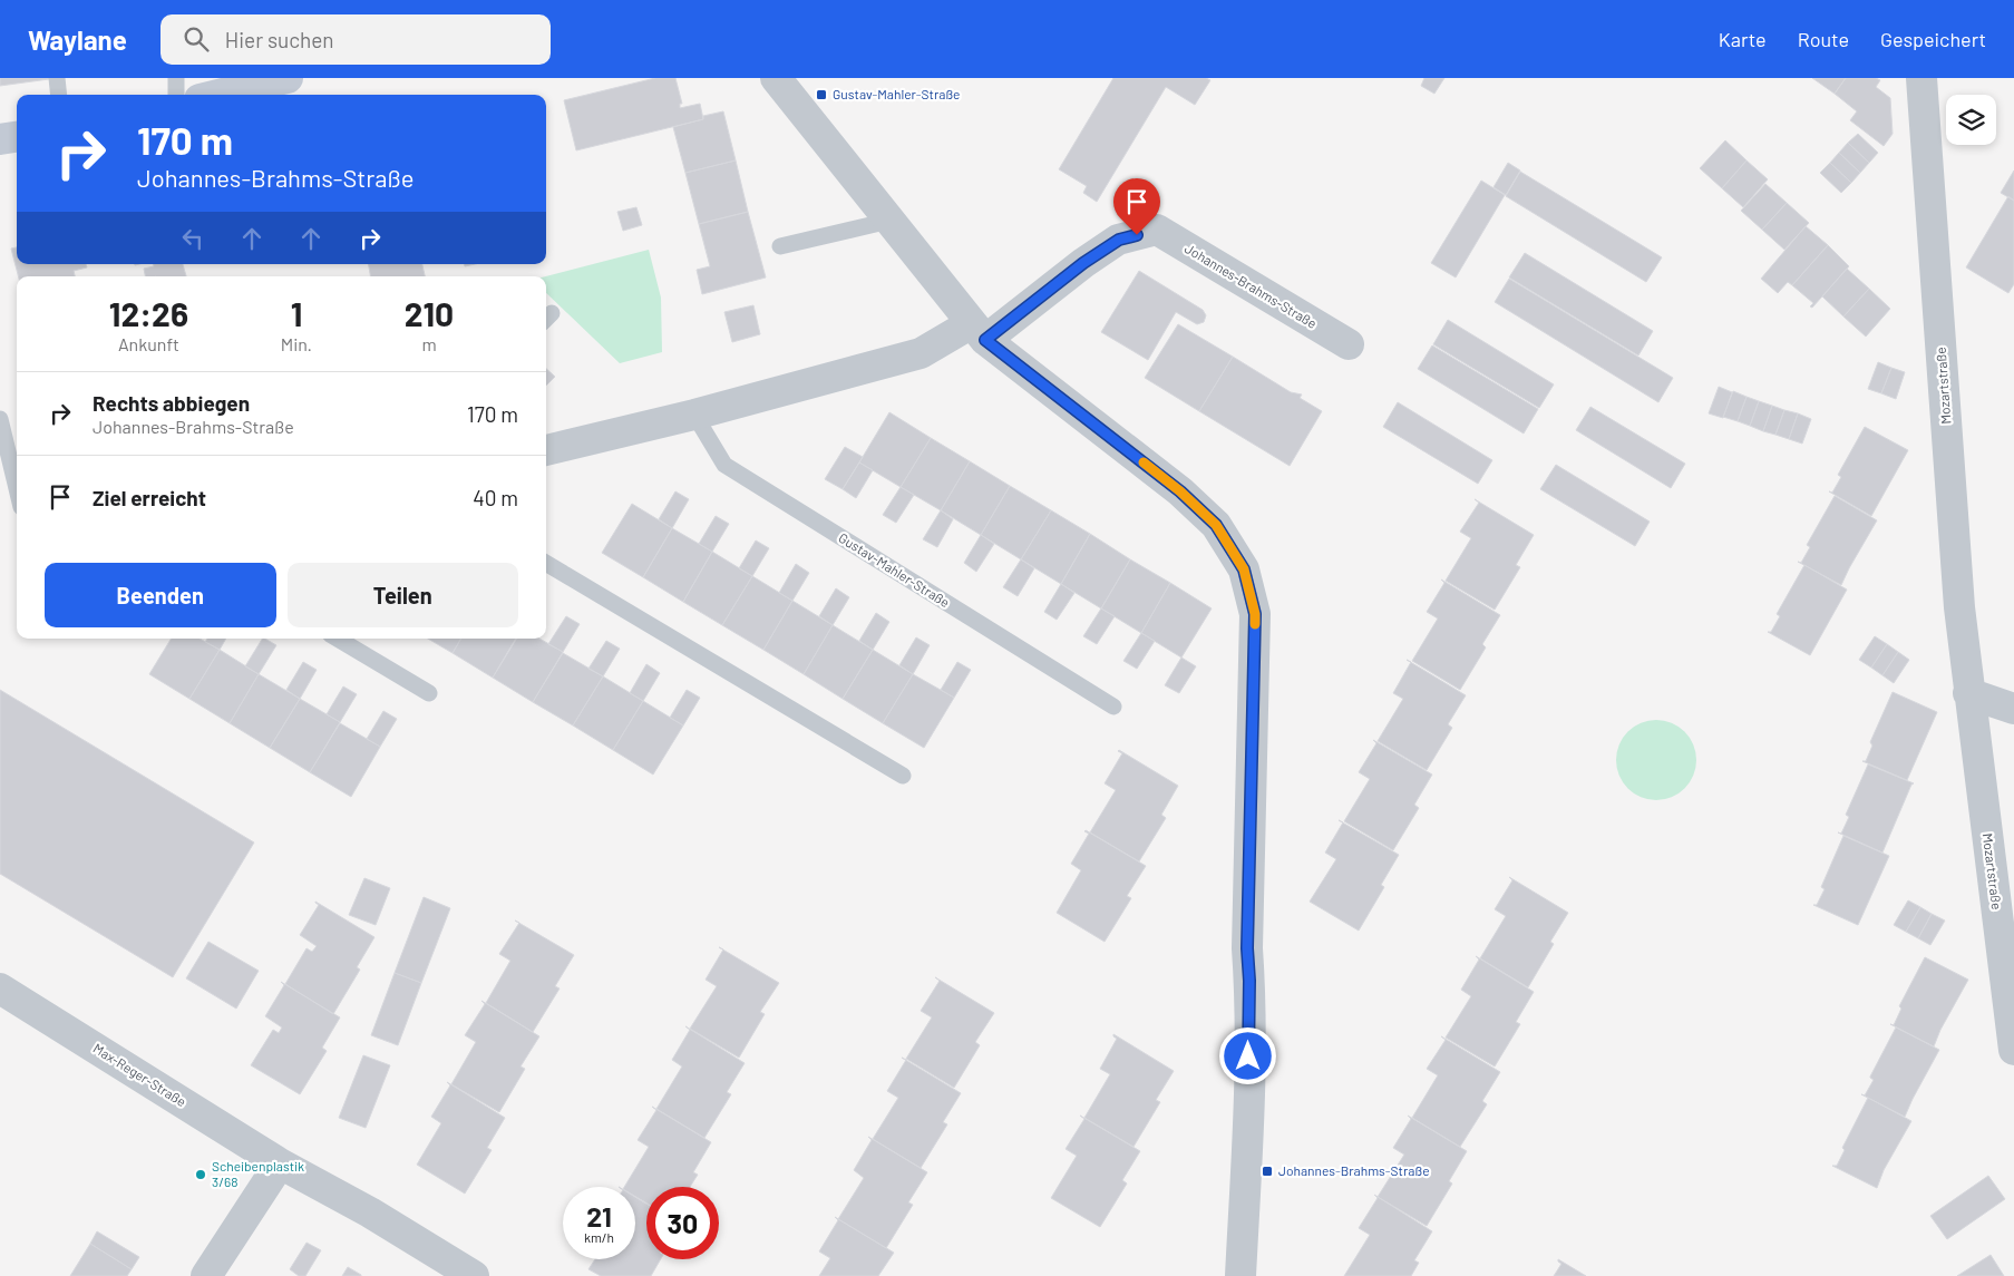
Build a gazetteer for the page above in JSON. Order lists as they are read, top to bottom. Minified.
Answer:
{"streets":{"street":["Johannes-Brahms-Straße","Mozartstraße","Max-Reger-Straße"],"lane":["Gustav-Mahler-Straße"]},"places":{"transit":["Gustav-Mahler-Straße","Johannes-Brahms-Straße"],"other":["Scheibenplastik 3/68"]},"page":{"header":"Waylane","search":"Hier suchen","nav":["Karte","Route","Gespeichert"],"turn":["170 m","Johannes-Brahms-Straße"],"eta":["12:26","Ankunft","1","Min.","210","m"],"list":[{"name":"Rechts abbiegen","note":"Johannes-Brahms-Straße","value":"170 m"},{"name":"Ziel erreicht","value":"40 m"}],"buttons":["Beenden","Teilen"],"speed":"21 km/h","limit":"30"}}
